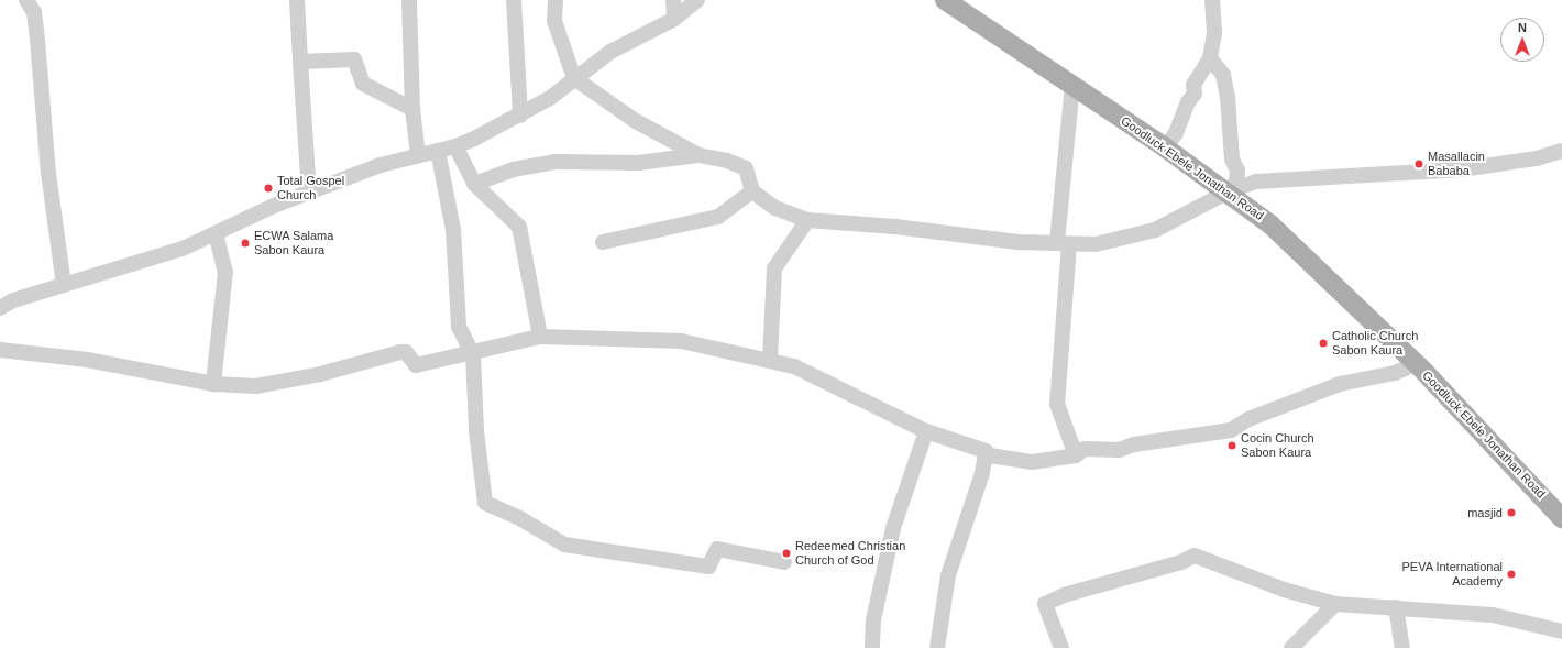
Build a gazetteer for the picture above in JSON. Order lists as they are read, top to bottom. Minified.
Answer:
{"streets":{"main road":["Goodluck Ebele Jonathan Road"]},"places":["Masallacin Bababa","Total Gospel Church","ECWA Salama Sabon Kaura","Catholic Church Sabon Kaura","Cocin Church Sabon Kaura","masjid","Redeemed Christian Church of God","PEVA International Academy"],"north":"top"}
